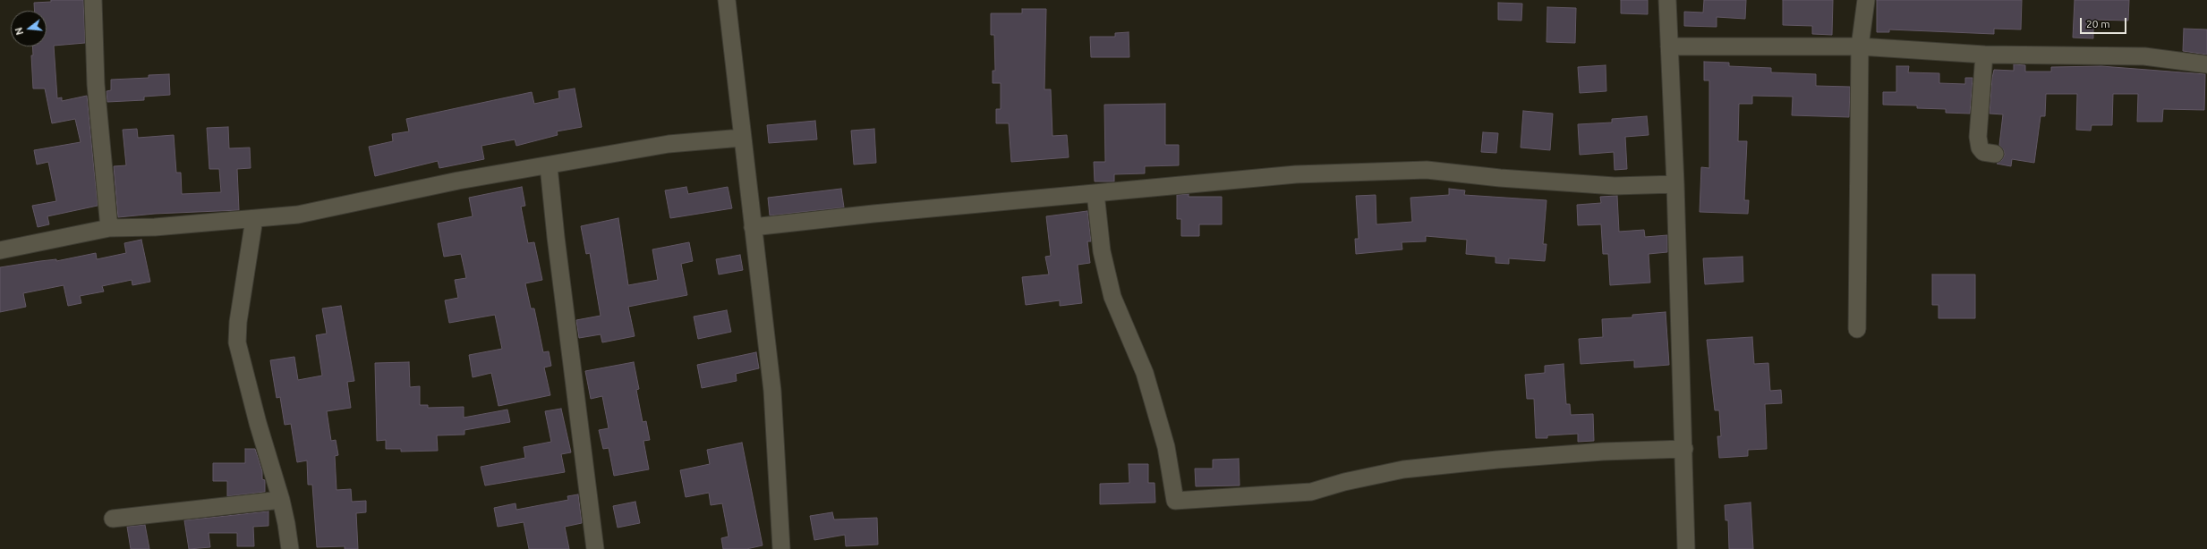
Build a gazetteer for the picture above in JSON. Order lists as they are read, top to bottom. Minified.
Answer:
{"scale_bar":"20 m","north":"left"}
